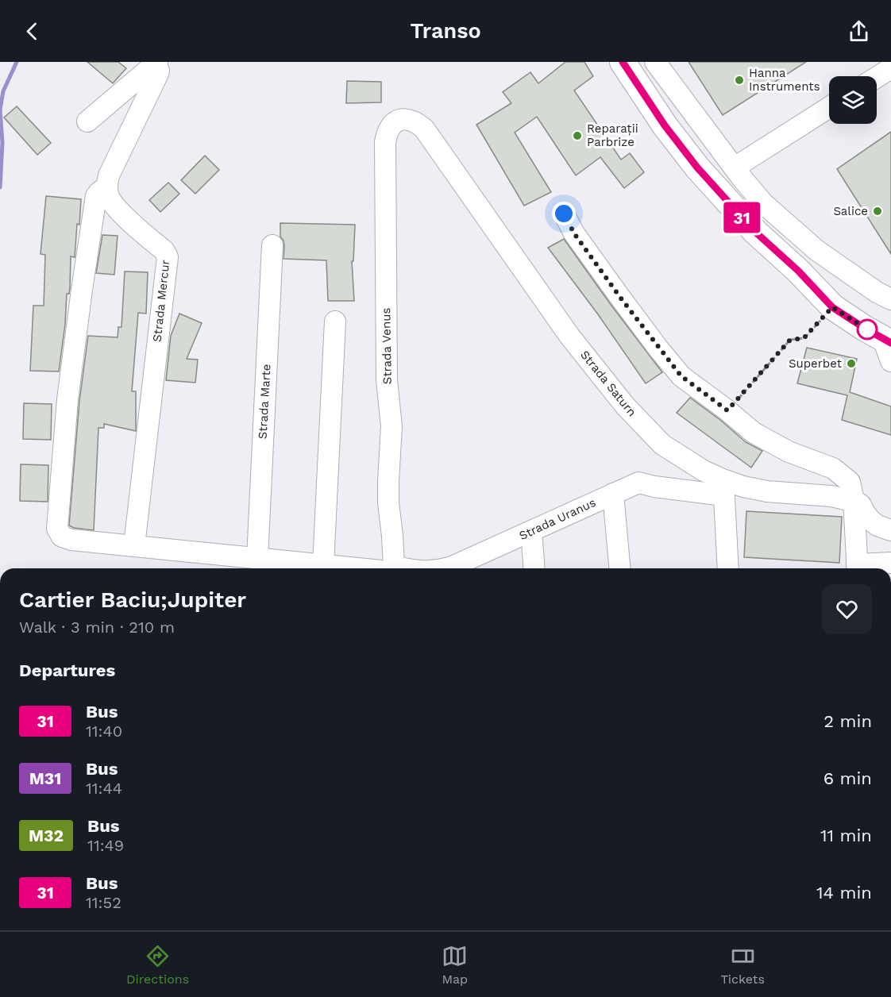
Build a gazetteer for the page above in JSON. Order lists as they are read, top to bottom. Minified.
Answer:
{"streets":{"street":["Strada Mercur","Strada Venus","Strada Saturn","Strada Marte","Strada Uranus"]},"crossings":[["Strada Mercur","Strada Uranus"],["Strada Venus","Strada Saturn"],["Strada Saturn","Strada Uranus"],["Strada Marte","Strada Uranus"]],"places":["Hanna Instruments","Reparații Parbrize","Salice","Superbet"],"lines":["bus line 31"],"page":{"header":"Transo","on_map":"31","heading":[["Cartier Baciu;Jupiter","Walk · 3 min · 210 m"],"Departures"],"list":[{"mark":"31","name":"Bus","note":"11:40","value":"2 min"},{"mark":"M31","name":"Bus","note":"11:44","value":"6 min"},{"mark":"M32","name":"Bus","note":"11:49","value":"11 min"},{"mark":"31","name":"Bus","note":"11:52","value":"14 min"}],"tabs":["Directions","Map","Tickets"]}}
